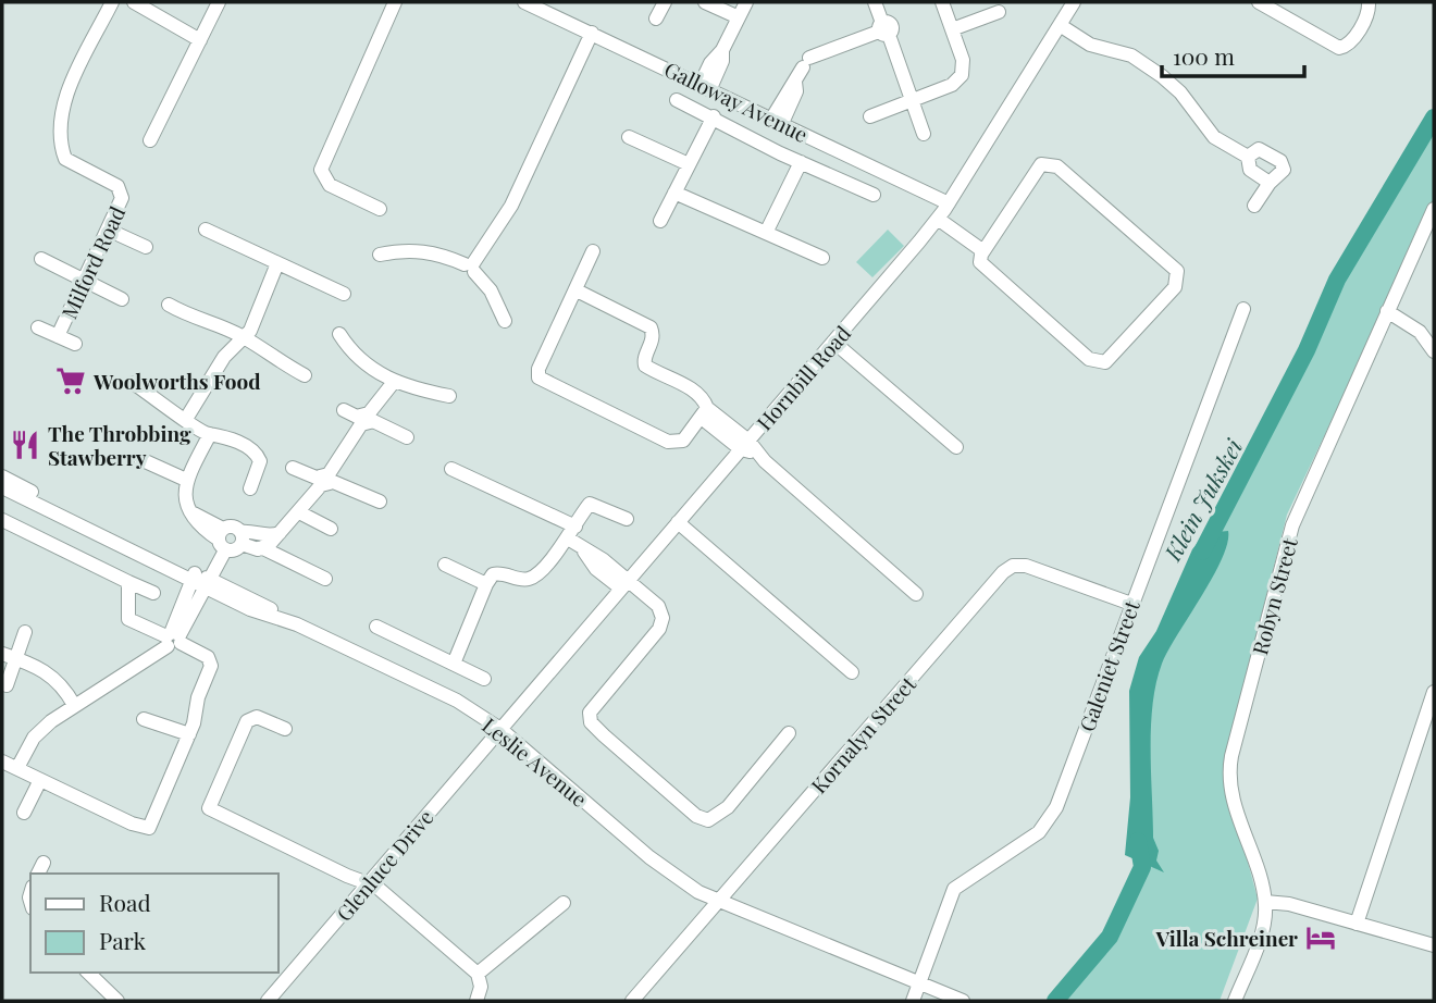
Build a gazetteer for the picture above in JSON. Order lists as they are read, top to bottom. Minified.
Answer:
{"streets":{"street":["Galloway Avenue","Milford Road","Hornbill Road","Robyn Street","Galeniet Street","Kornalyn Street","Leslie Avenue","Glenluce Drive"]},"crossings":[["Galloway Avenue","Hornbill Road"],["Hornbill Road","Leslie Avenue"],["Hornbill Road","Glenluce Drive"],["Galeniet Street","Kornalyn Street"],["Galeniet Street","Leslie Avenue"],["Kornalyn Street","Leslie Avenue"],["Leslie Avenue","Glenluce Drive"]],"water":["Klein Jukskei"],"places":{"supermarket":["Woolworths Food"],"restaurant":["The Throbbing Stawberry"],"hotel":["Villa Schreiner"]},"legend":["Road","Park"],"scale_bar":"100 m"}
